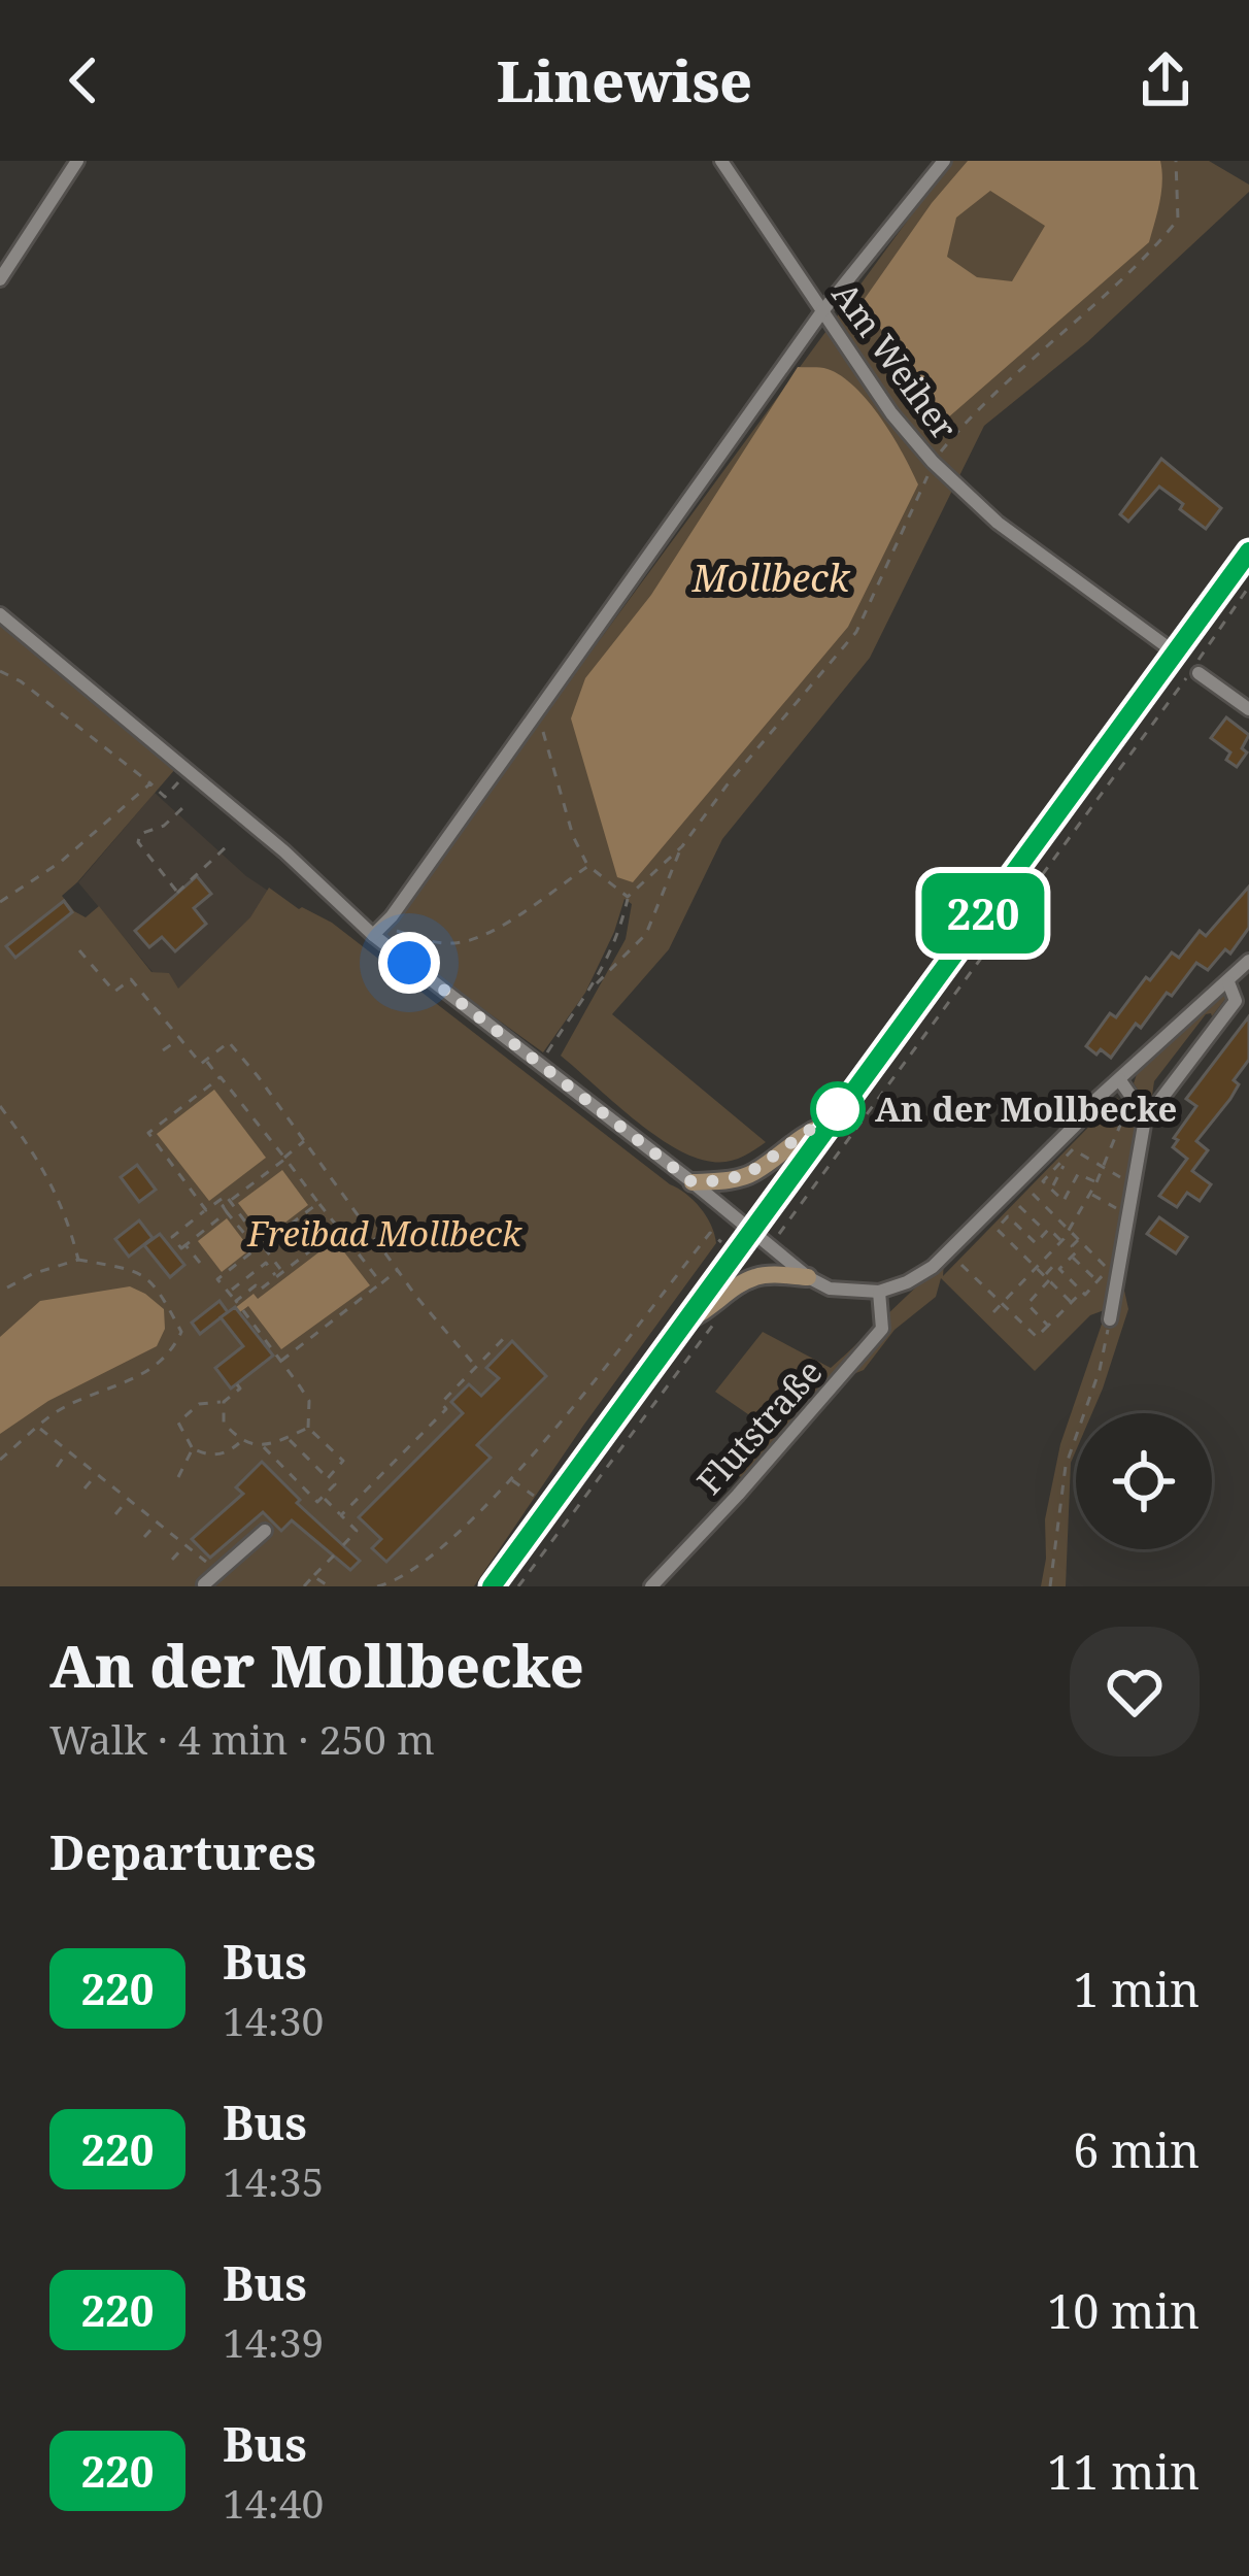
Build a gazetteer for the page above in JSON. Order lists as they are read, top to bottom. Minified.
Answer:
{"streets":{"street":["Am Weiher","Flutstraße"]},"water":["Mollbeck"],"parks":["Freibad Mollbeck"],"places":["An der Mollbecke"],"lines":["bus line 220"],"page":{"header":"Linewise","on_map":"220","heading":[["An der Mollbecke","Walk · 4 min · 250 m"],"Departures"],"list":[{"mark":"220","name":"Bus","note":"14:30","value":"1 min"},{"mark":"220","name":"Bus","note":"14:35","value":"6 min"},{"mark":"220","name":"Bus","note":"14:39","value":"10 min"},{"mark":"220","name":"Bus","note":"14:40","value":"11 min"}]}}
